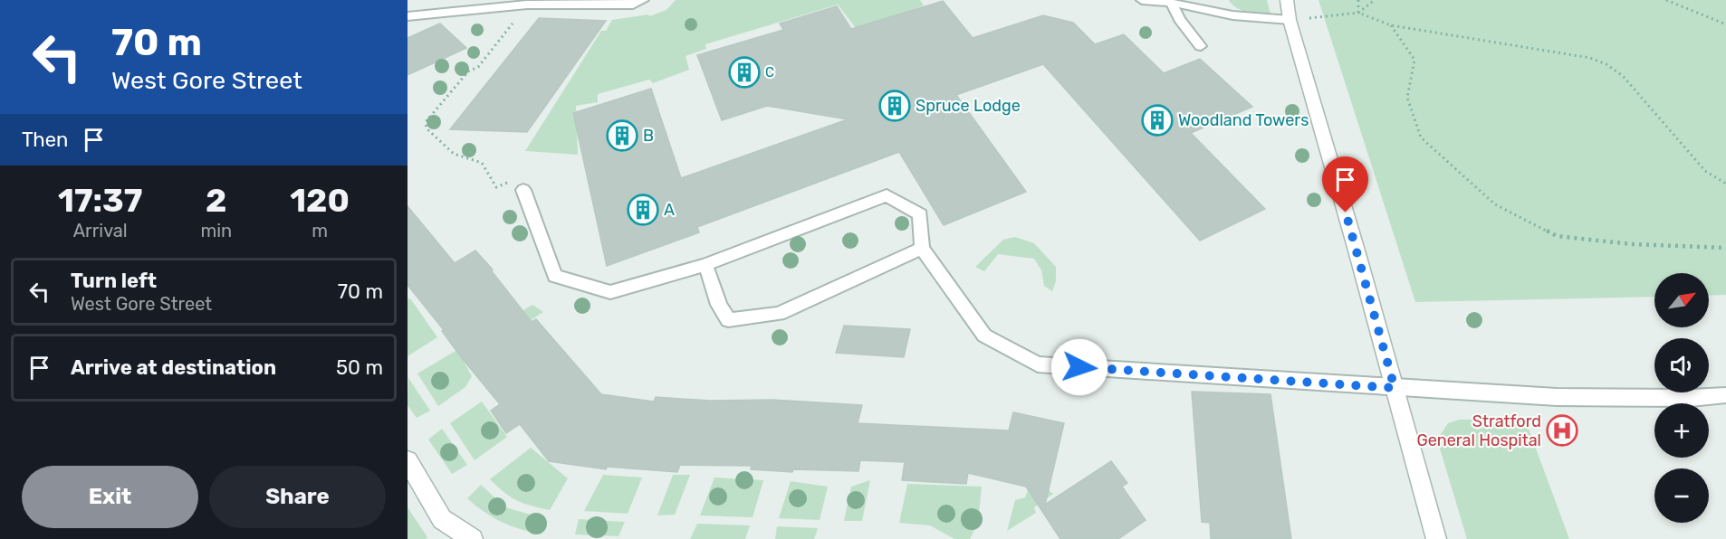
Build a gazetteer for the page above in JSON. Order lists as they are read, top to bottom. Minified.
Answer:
{"places":{"building":["C","Spruce Lodge","Woodland Towers","B","A"],"hospital":["Stratford General Hospital"]},"north":"top right","page":{"turn":["70 m","West Gore Street"],"then":"Then","eta":["17:37","Arrival","2","min","120","m"],"list":[{"name":"Turn left","note":"West Gore Street","value":"70 m"},{"name":"Arrive at destination","value":"50 m"}],"map_buttons":["+","−"],"buttons":["Exit","Share"]}}
